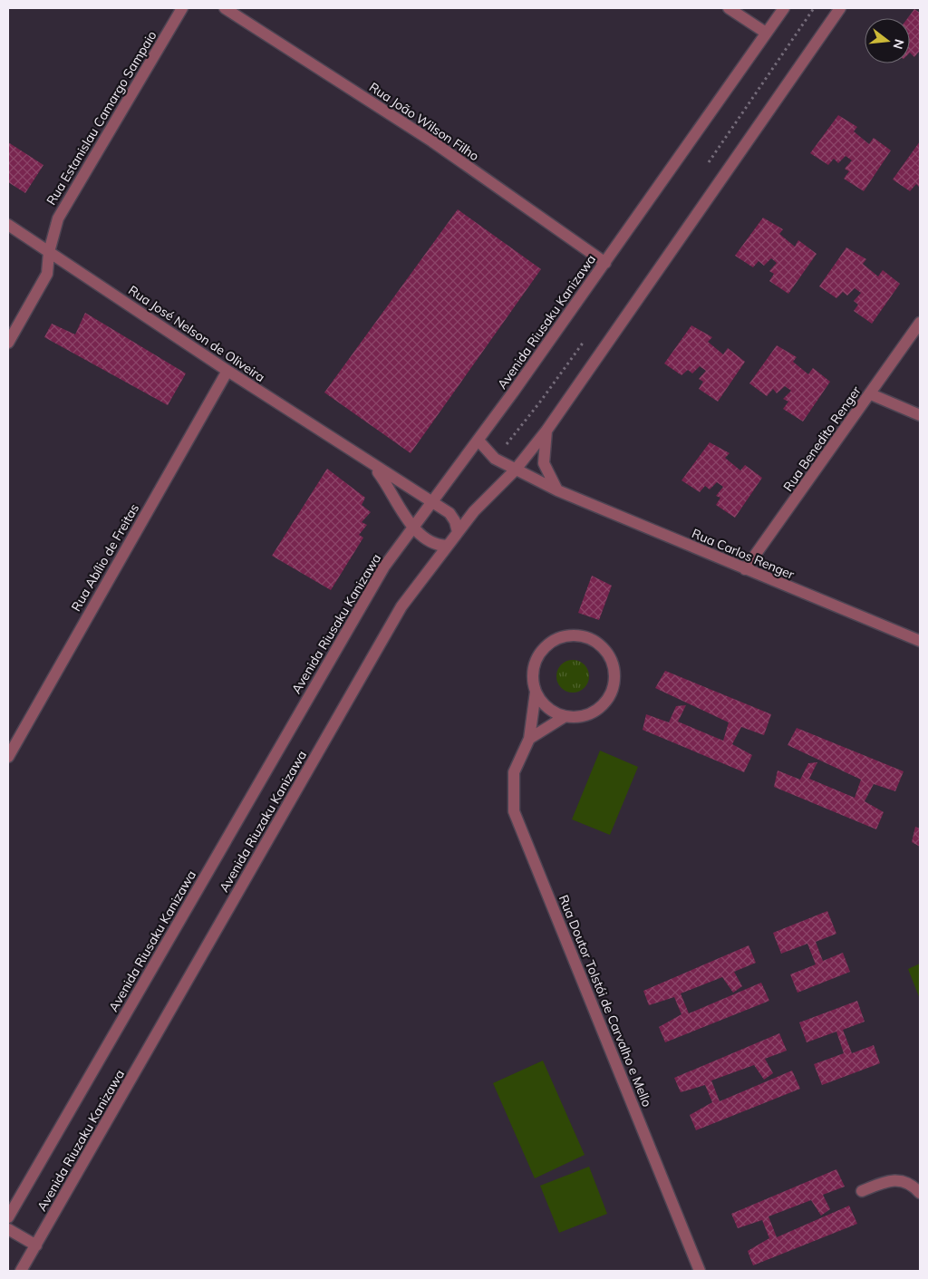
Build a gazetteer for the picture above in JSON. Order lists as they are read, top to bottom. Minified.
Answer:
{"streets":{"street":["Rua Estanislau Camargo Sampaio","Rua João Wilson Filho","Avenida Riusaku Kanizawa","Rua José Nelson de Oliveira","Rua Benedito Renger","Rua Carlos Renger","Rua Abílio de Freitas","Avenida Riuzaku Kanizawa","Rua Doutor Tolstói de Carvalho e Mello"]},"crossings":[["Rua Estanislau Camargo Sampaio","Rua José Nelson de Oliveira"],["Rua João Wilson Filho","Avenida Riusaku Kanizawa"],["Avenida Riusaku Kanizawa","Rua José Nelson de Oliveira"],["Avenida Riusaku Kanizawa","Avenida Riuzaku Kanizawa"],["Rua José Nelson de Oliveira","Rua Abílio de Freitas"],["Rua José Nelson de Oliveira","Avenida Riuzaku Kanizawa"],["Rua Benedito Renger","Rua Carlos Renger"],["Rua Carlos Renger","Avenida Riuzaku Kanizawa"]],"north":"right"}
